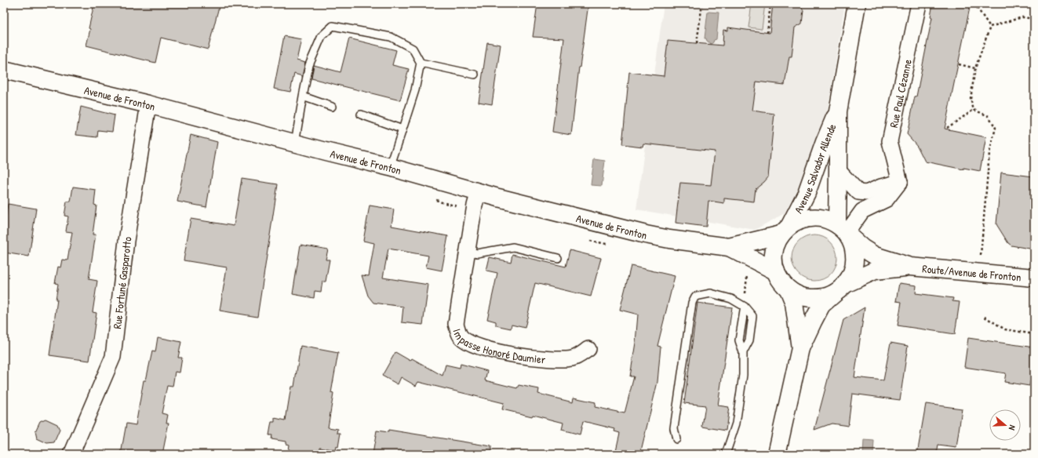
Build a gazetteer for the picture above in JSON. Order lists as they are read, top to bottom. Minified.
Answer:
{"streets":{"main road":["Avenue de Fronton","Avenue Salvador Allende","Route/Avenue de Fronton"],"street":["Rue Paul Cézanne","Rue Fortuné Gasparotto","Impasse Honoré Daumier"]},"crossings":[["Avenue de Fronton","Avenue Salvador Allende"],["Avenue de Fronton","Rue Fortuné Gasparotto"],["Avenue de Fronton","Impasse Honoré Daumier"]],"north":"right"}
